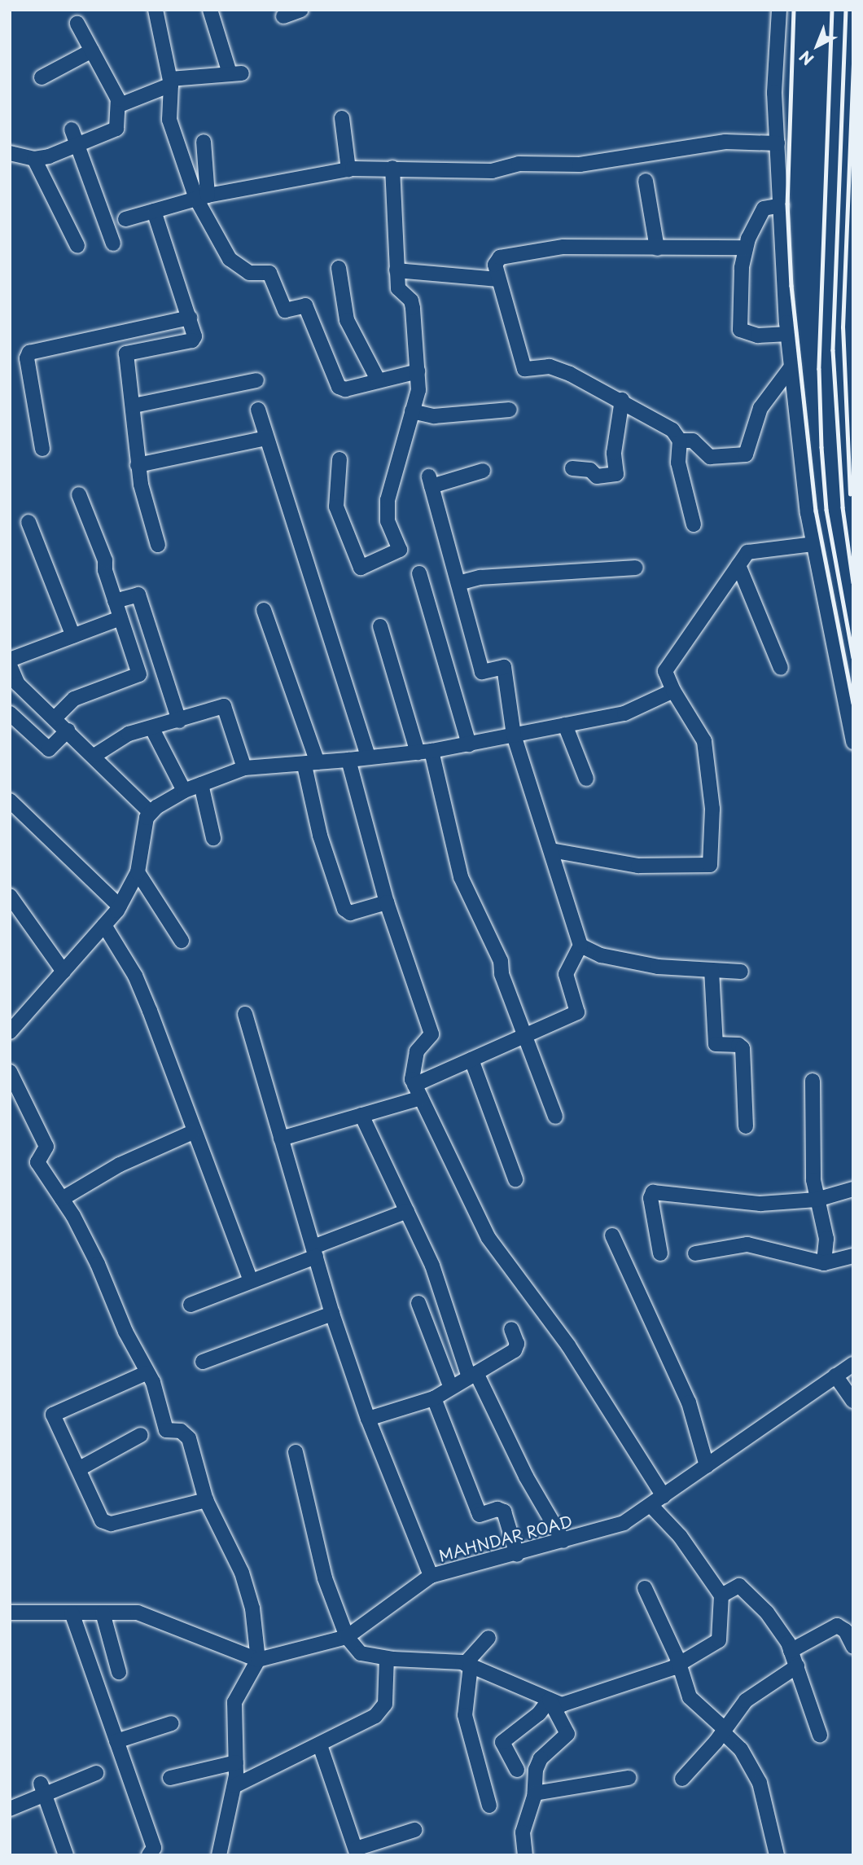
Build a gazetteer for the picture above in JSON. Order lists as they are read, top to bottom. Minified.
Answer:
{"streets":{"street":["MAHNDAR ROAD"]},"north":"bottom left"}
